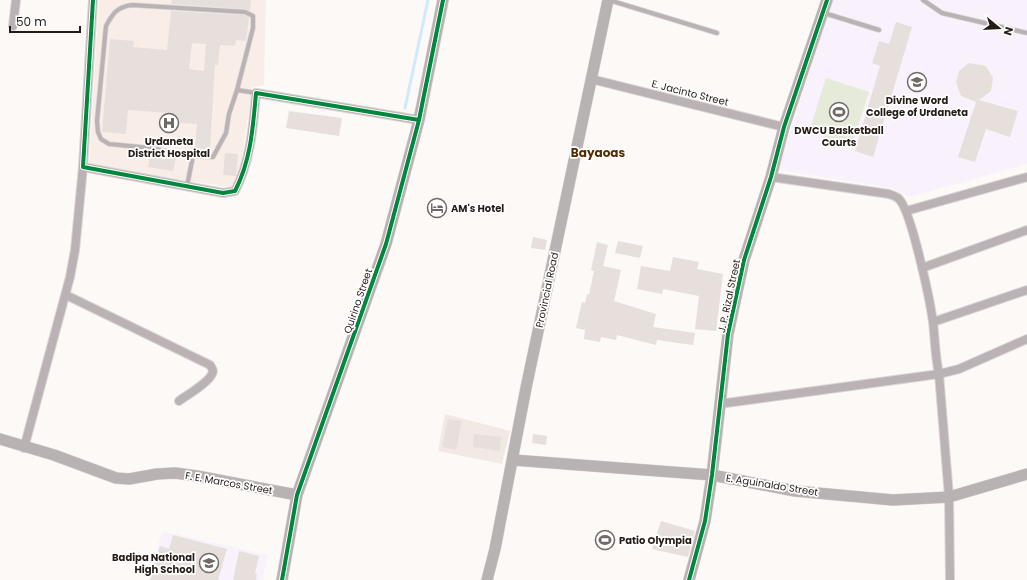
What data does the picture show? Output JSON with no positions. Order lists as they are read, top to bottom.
{
  "streets": {
    "street": [
      "E. Jacinto Street",
      "Provincial Road",
      "J. P. Rizal Street",
      "Quirino Street",
      "F. E. Marcos Street",
      "E. Aguinaldo Street"
    ]
  },
  "crossings": [
    ["E. Jacinto Street", "Provincial Road"],
    ["E. Jacinto Street", "J. P. Rizal Street"],
    ["Provincial Road", "E. Aguinaldo Street"],
    ["J. P. Rizal Street", "E. Aguinaldo Street"],
    ["Quirino Street", "F. E. Marcos Street"]
  ],
  "districts": ["Bayaoas"],
  "places": {
    "school or university": ["Divine Word College of Urdaneta", "Badipa National High School"],
    "sports": ["DWCU Basketball Courts", "Patio Olympia"],
    "hospital": ["Urdaneta District Hospital"],
    "hotel": ["AM's Hotel"]
  },
  "scale_bar": "50 m",
  "north": "right"
}
